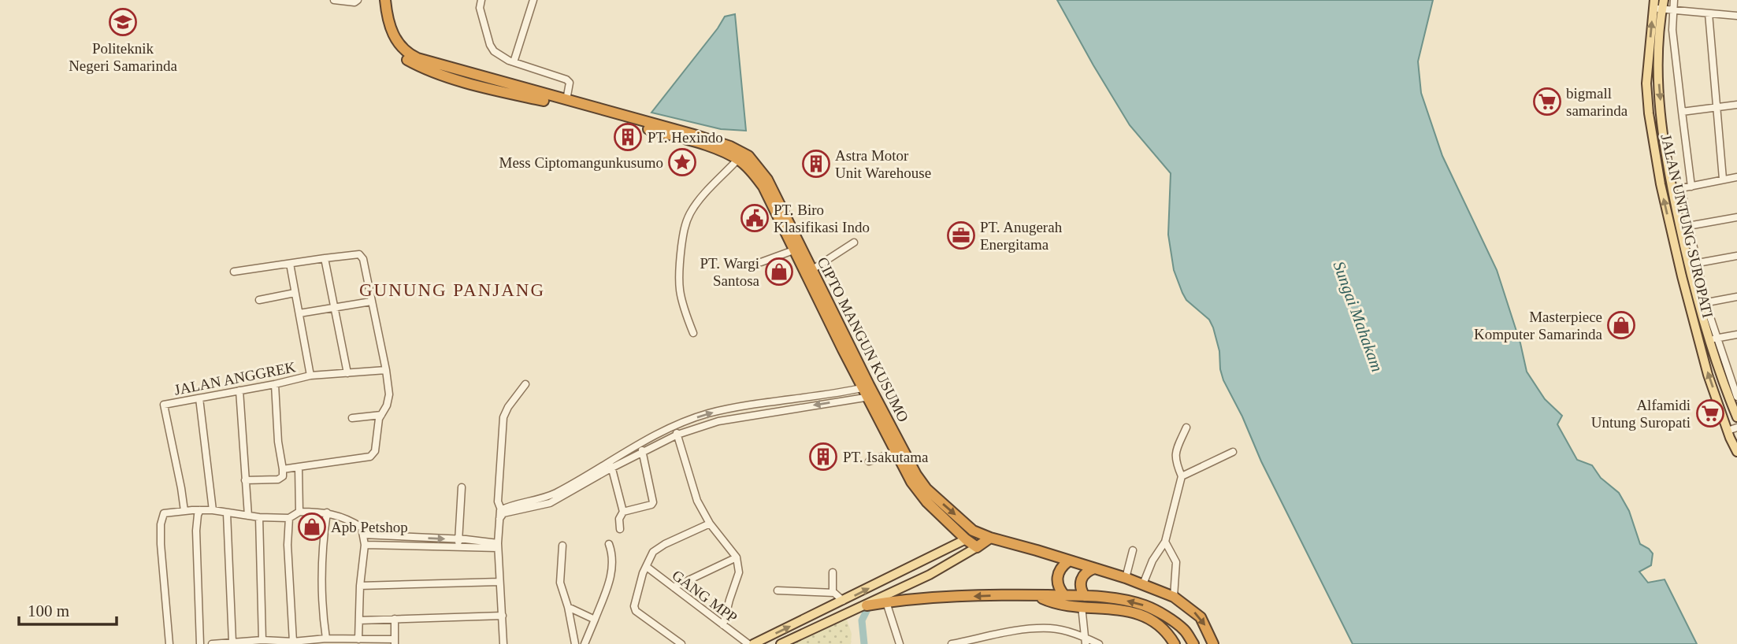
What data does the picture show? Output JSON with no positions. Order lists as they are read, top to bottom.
{
  "streets": {
    "highway": ["CIPTO MANGUN KUSUMO"],
    "main road": ["JALAN UNTUNG SUROPATI"],
    "street": ["JALAN ANGGREK", "GANG MPP"]
  },
  "districts": ["GUNUNG PANJANG"],
  "water": ["Sungai Mahakam"],
  "places": {
    "school or university": ["Politeknik Negeri Samarinda"],
    "supermarket": ["bigmall samarinda", "Alfamidi Untung Suropati"],
    "building": ["PT. Hexindo", "Astra Motor Unit Warehouse", "PT. Isakutama"],
    "place": ["Mess Ciptomangunkusumo"],
    "public building": ["PT. Biro Klasifikasi Indo"],
    "office": ["PT. Anugerah Energitama"],
    "shop": ["PT. Wargi Santosa", "Masterpiece Komputer Samarinda", "Apb Petshop"]
  },
  "scale_bar": "100 m"
}
